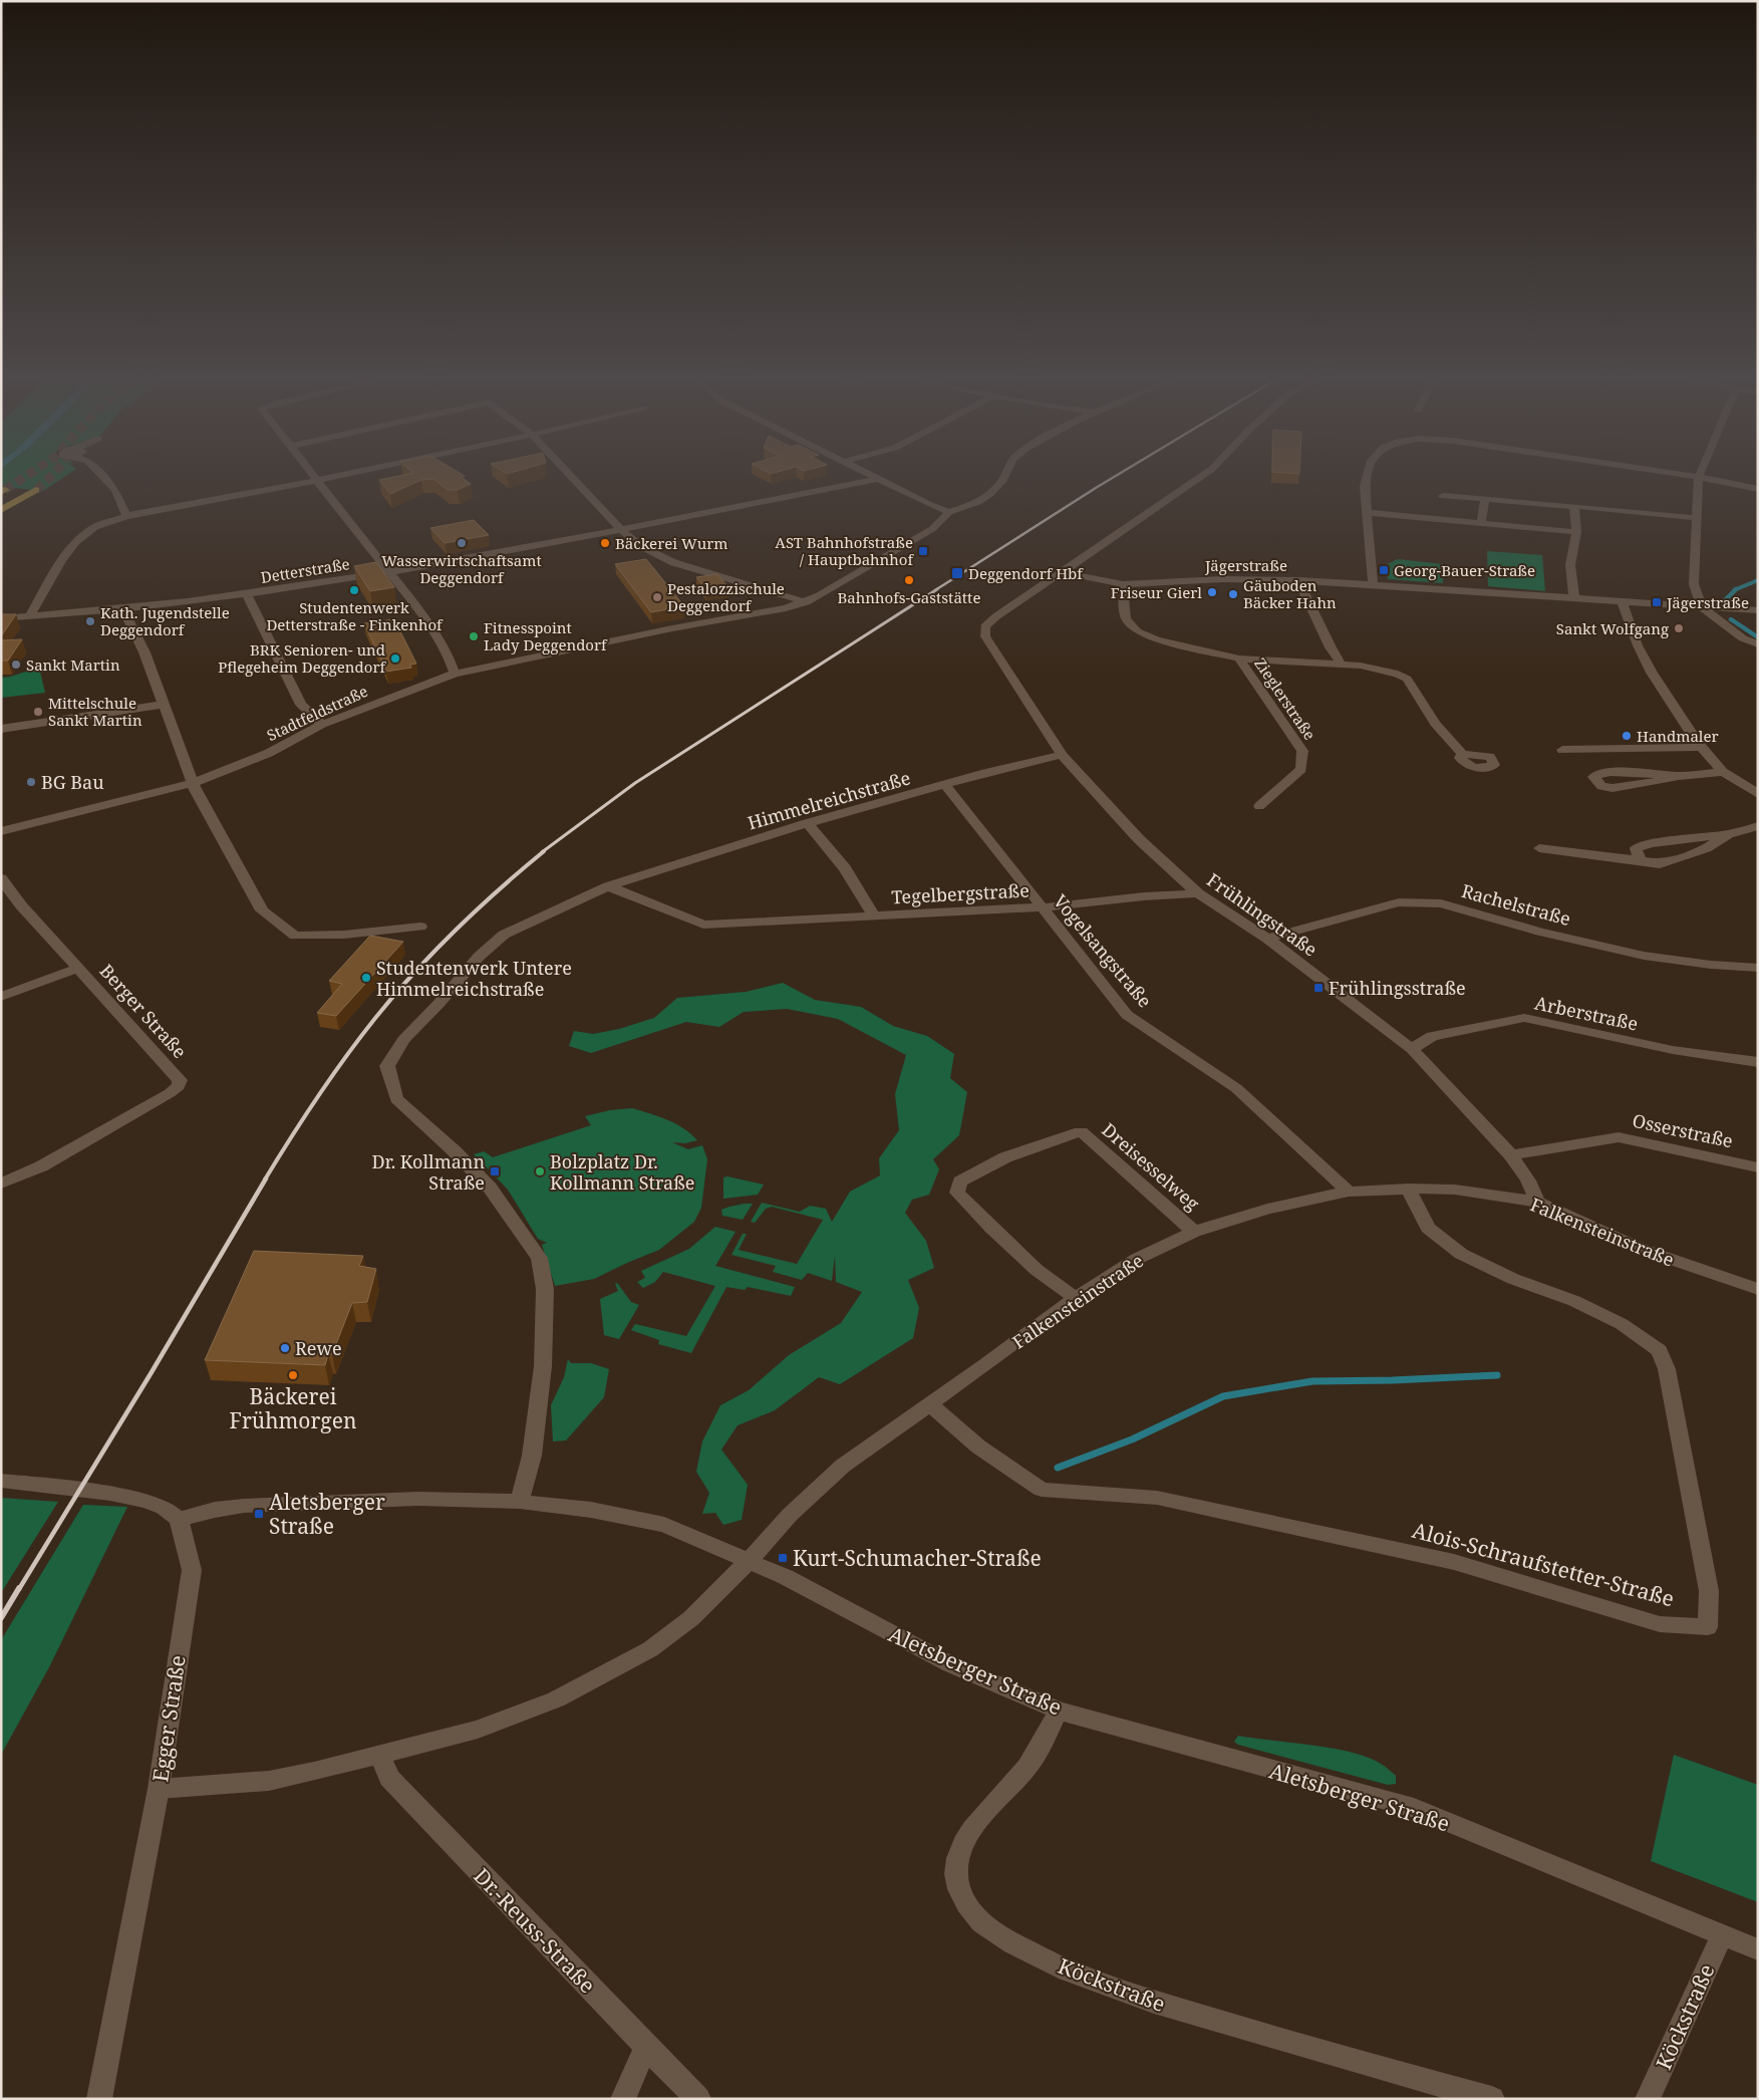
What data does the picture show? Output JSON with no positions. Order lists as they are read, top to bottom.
{
  "streets": {
    "street": [
      "Jägerstraße",
      "Detterstraße",
      "Zieglerstraße",
      "Stadtfeldstraße",
      "Himmelreichstraße",
      "Tegelbergstraße",
      "Rachelstraße",
      "Frühlingstraße",
      "Vogelsangstraße",
      "Berger Straße",
      "Arberstraße",
      "Osserstraße",
      "Dreisesselweg",
      "Falkensteinstraße",
      "Alois-Schraufstetter-Straße",
      "Aletsberger Straße",
      "Egger Straße",
      "Dr.-Reuss-Straße",
      "Köckstraße"
    ]
  },
  "crossings": [
    ["Jägerstraße", "Zieglerstraße"],
    ["Jägerstraße", "Frühlingstraße"],
    ["Himmelreichstraße", "Tegelbergstraße"],
    ["Himmelreichstraße", "Frühlingstraße"],
    ["Himmelreichstraße", "Vogelsangstraße"],
    ["Himmelreichstraße", "Aletsberger Straße"],
    ["Tegelbergstraße", "Frühlingstraße"],
    ["Tegelbergstraße", "Vogelsangstraße"],
    ["Rachelstraße", "Frühlingstraße"],
    ["Frühlingstraße", "Arberstraße"],
    ["Frühlingstraße", "Osserstraße"],
    ["Frühlingstraße", "Falkensteinstraße"],
    ["Vogelsangstraße", "Falkensteinstraße"],
    ["Dreisesselweg", "Falkensteinstraße"],
    ["Falkensteinstraße", "Alois-Schraufstetter-Straße"],
    ["Falkensteinstraße", "Aletsberger Straße"],
    ["Aletsberger Straße", "Egger Straße"],
    ["Aletsberger Straße", "Köckstraße"]
  ],
  "places": {
    "other": [
      "Wasserwirtschaftsamt Deggendorf",
      "Bäckerei Wurm",
      "Bahnhofs-Gaststätte",
      "Studentenwerk Detterstraße - Finkenhof",
      "Friseur Gierl",
      "Gäuboden Bäcker Hahn",
      "Pestalozzischule Deggendorf",
      "Kath. Jugendstelle Deggendorf",
      "Sankt Wolfgang",
      "Fitnesspoint Lady Deggendorf",
      "BRK Senioren- und Pflegeheim Deggendorf",
      "Sankt Martin",
      "Mittelschule Sankt Martin",
      "Handmaler",
      "BG Bau",
      "Studentenwerk Untere Himmelreichstraße",
      "Bolzplatz Dr. Kollmann Straße",
      "Rewe",
      "Bäckerei Frühmorgen"
    ],
    "transit": [
      "AST Bahnhofstraße / Hauptbahnhof",
      "Georg-Bauer-Straße",
      "Deggendorf Hbf",
      "Jägerstraße",
      "Frühlingsstraße",
      "Dr. Kollmann Straße",
      "Aletsberger Straße",
      "Kurt-Schumacher-Straße"
    ]
  }
}
